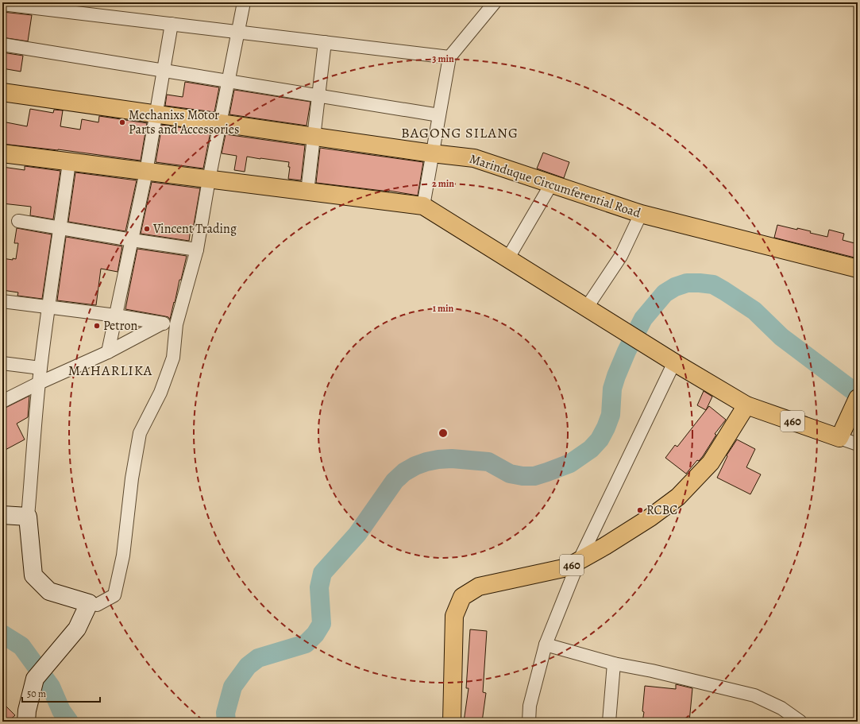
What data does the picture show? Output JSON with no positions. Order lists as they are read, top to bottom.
{
  "streets": {
    "main road": ["Marinduque Circumferential Road", "460"]
  },
  "districts": ["BAGONG SILANG", "MAHARLIKA"],
  "places": [
    "Mechanixs Motor Parts and Accessories",
    "Vincent Trading",
    "Petron",
    "RCBC"
  ],
  "scale_bar": "50 m",
  "rings": ["3 min", "2 min", "1 min"]
}
